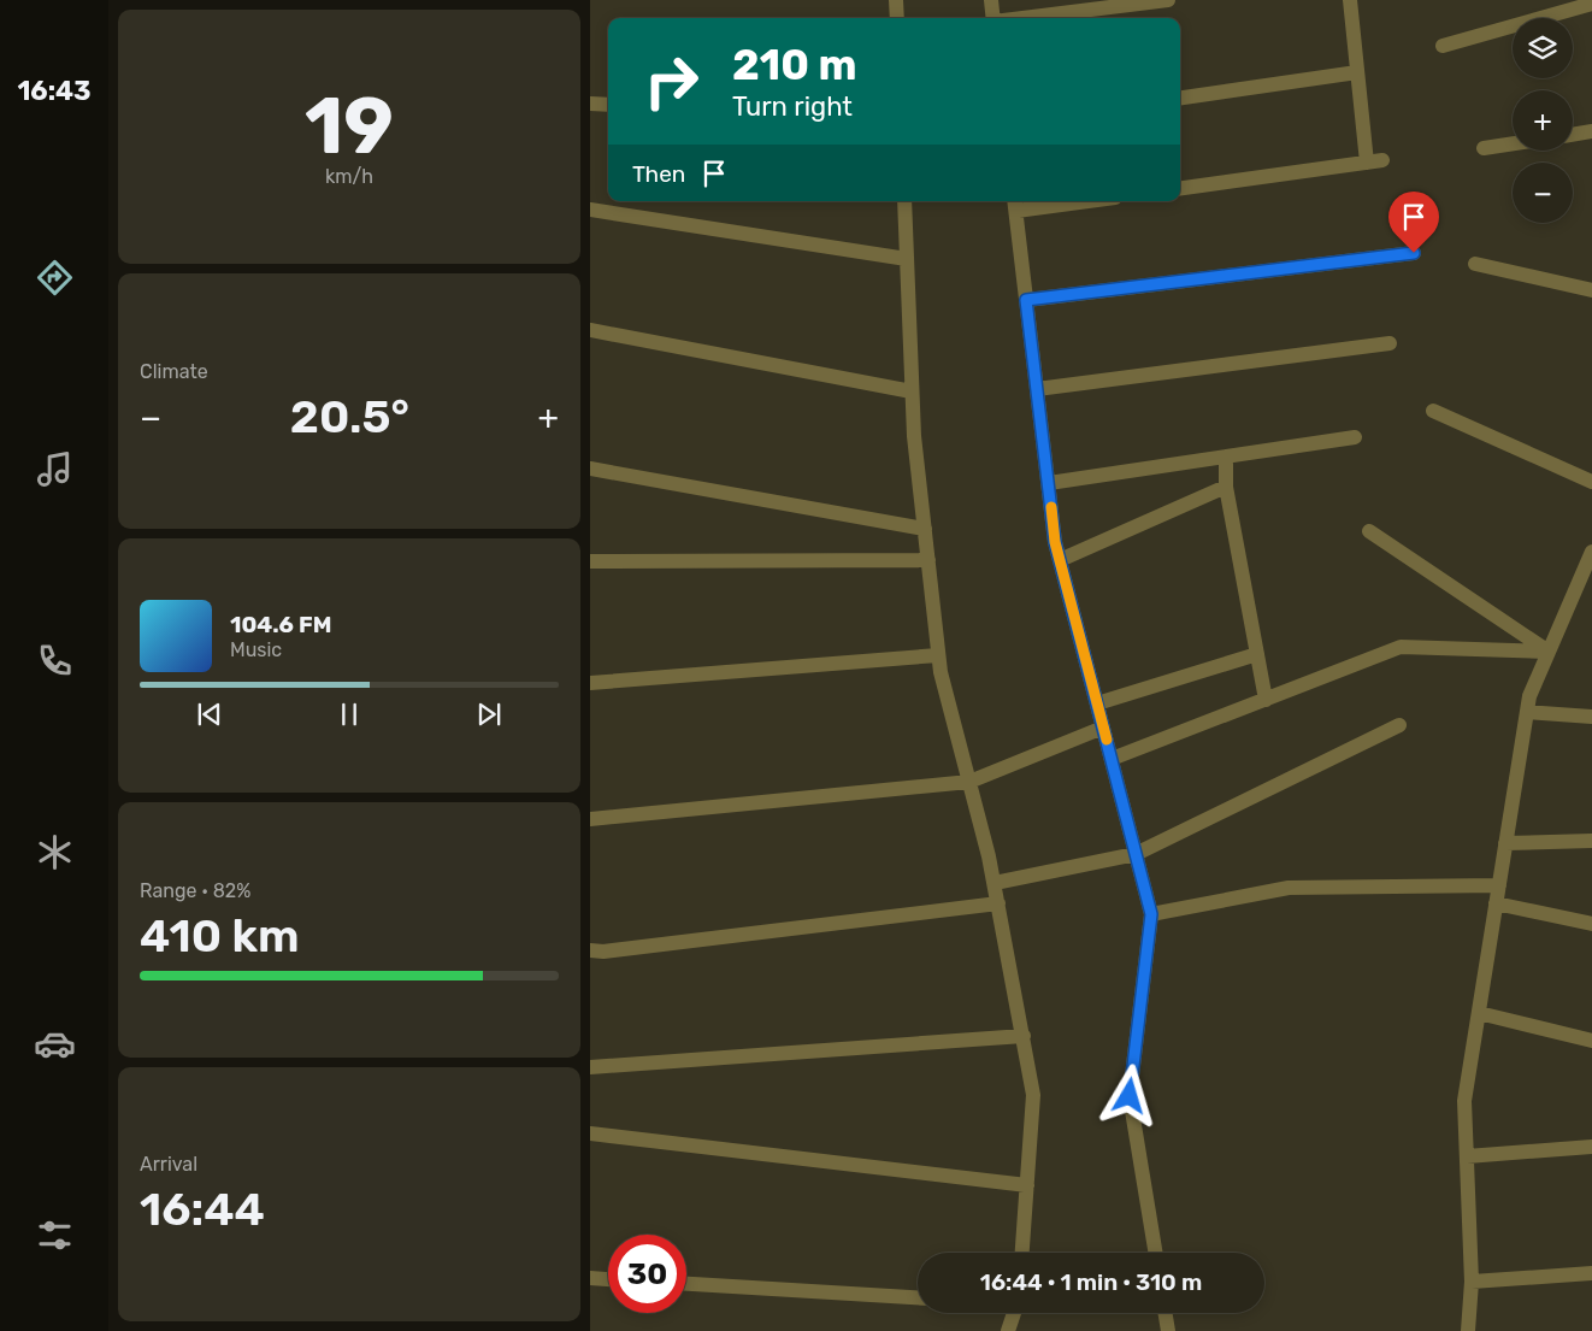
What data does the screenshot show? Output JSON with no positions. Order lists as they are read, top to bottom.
{
  "page": {
    "tabs": "16:43",
    "tile": [
      ["19", "km/h"],
      "Climate",
      ["Range · 82%", "410 km"],
      ["Arrival", "16:44"]
    ],
    "map_buttons": ["+", "−"],
    "turn": ["210 m", "Turn right"],
    "then": "Then",
    "heat": ["−", "20.5°", "+"],
    "song": ["104.6 FM", "Music"],
    "limit": "30",
    "trip": "16:44 · 1 min · 310 m"
  }
}
